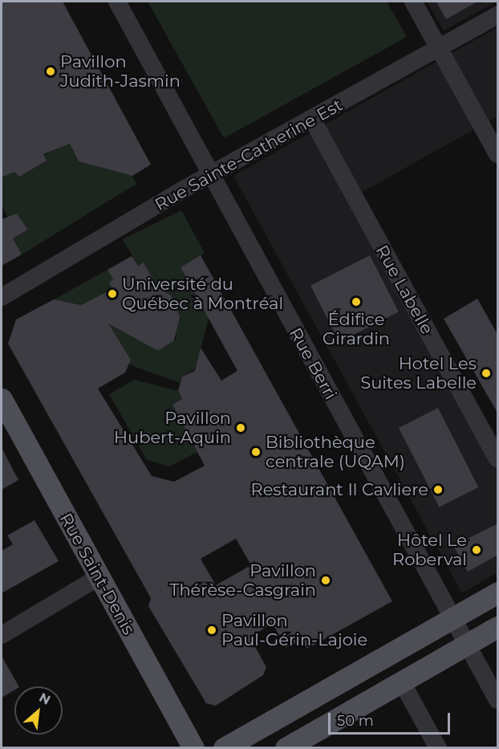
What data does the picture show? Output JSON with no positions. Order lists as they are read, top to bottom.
{
  "streets": {
    "main road": ["Rue Saint-Denis"],
    "street": ["Rue Sainte-Catherine Est", "Rue Labelle", "Rue Berri"]
  },
  "crossings": [
    ["Rue Sainte-Catherine Est", "Rue Labelle"],
    ["Rue Sainte-Catherine Est", "Rue Berri"]
  ],
  "places": [
    "Pavillon Judith-Jasmin",
    "Université du Québec à Montréal",
    "Édifice Girardin",
    "Hotel Les Suites Labelle",
    "Pavillon Hubert-Aquin",
    "Bibliothèque centrale (UQAM)",
    "Restaurant Il Cavliere",
    "Hôtel Le Roberval",
    "Pavillon Thérèse-Casgrain",
    "Pavillon Paul-Gérin-Lajoie"
  ],
  "scale_bar": "50 m",
  "north": "top right"
}
